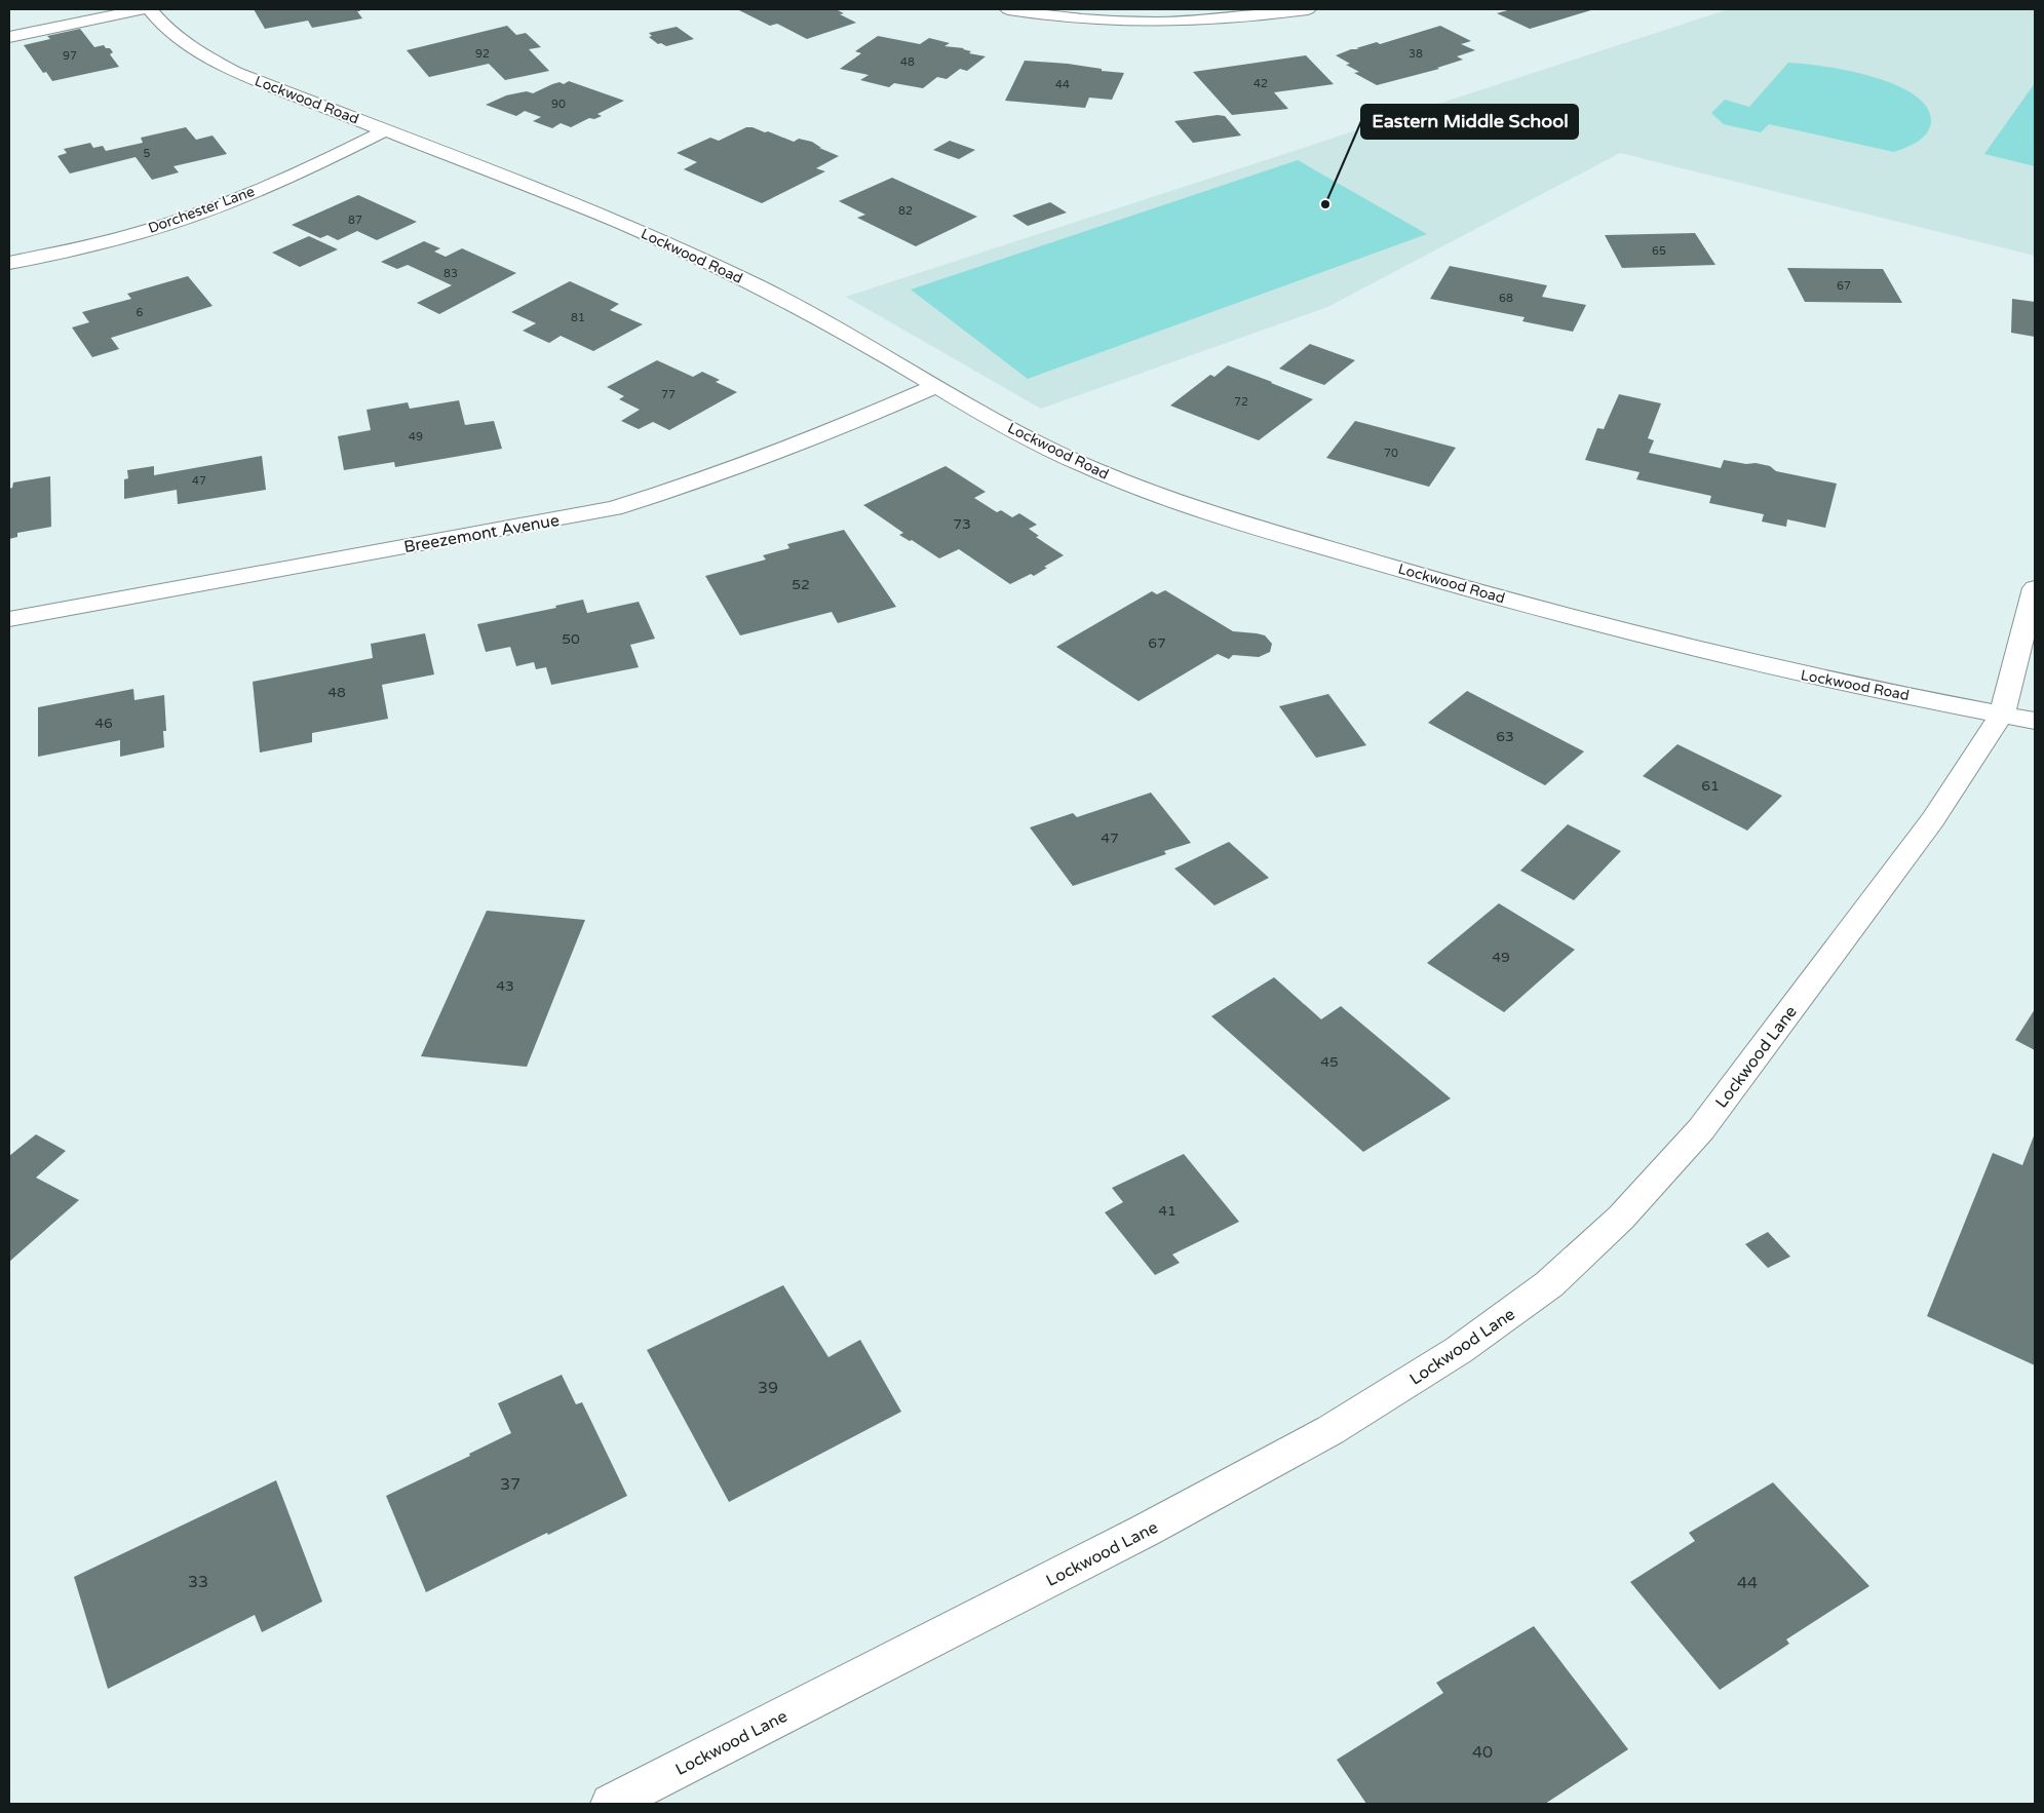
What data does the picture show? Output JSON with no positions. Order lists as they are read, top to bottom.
{
  "streets": {
    "street": [
      "Lockwood Road",
      "Dorchester Lane",
      "Breezemont Avenue",
      "Lockwood Lane"
    ]
  },
  "crossings": [
    ["Lockwood Road", "Dorchester Lane"],
    ["Lockwood Road", "Breezemont Avenue"],
    ["Lockwood Road", "Lockwood Lane"]
  ],
  "places": ["Eastern Middle School"],
  "house_numbers": [
    "92",
    "38",
    "97",
    "48",
    "42",
    "44",
    "90",
    "5",
    "82",
    "87",
    "65",
    "83",
    "67",
    "68",
    "6",
    "81",
    "77",
    "72",
    "49",
    "70",
    "47",
    "73",
    "52",
    "50",
    "67",
    "48",
    "46",
    "63",
    "61",
    "47",
    "49",
    "43",
    "45",
    "41",
    "39",
    "37",
    "33",
    "44",
    "40"
  ]
}
